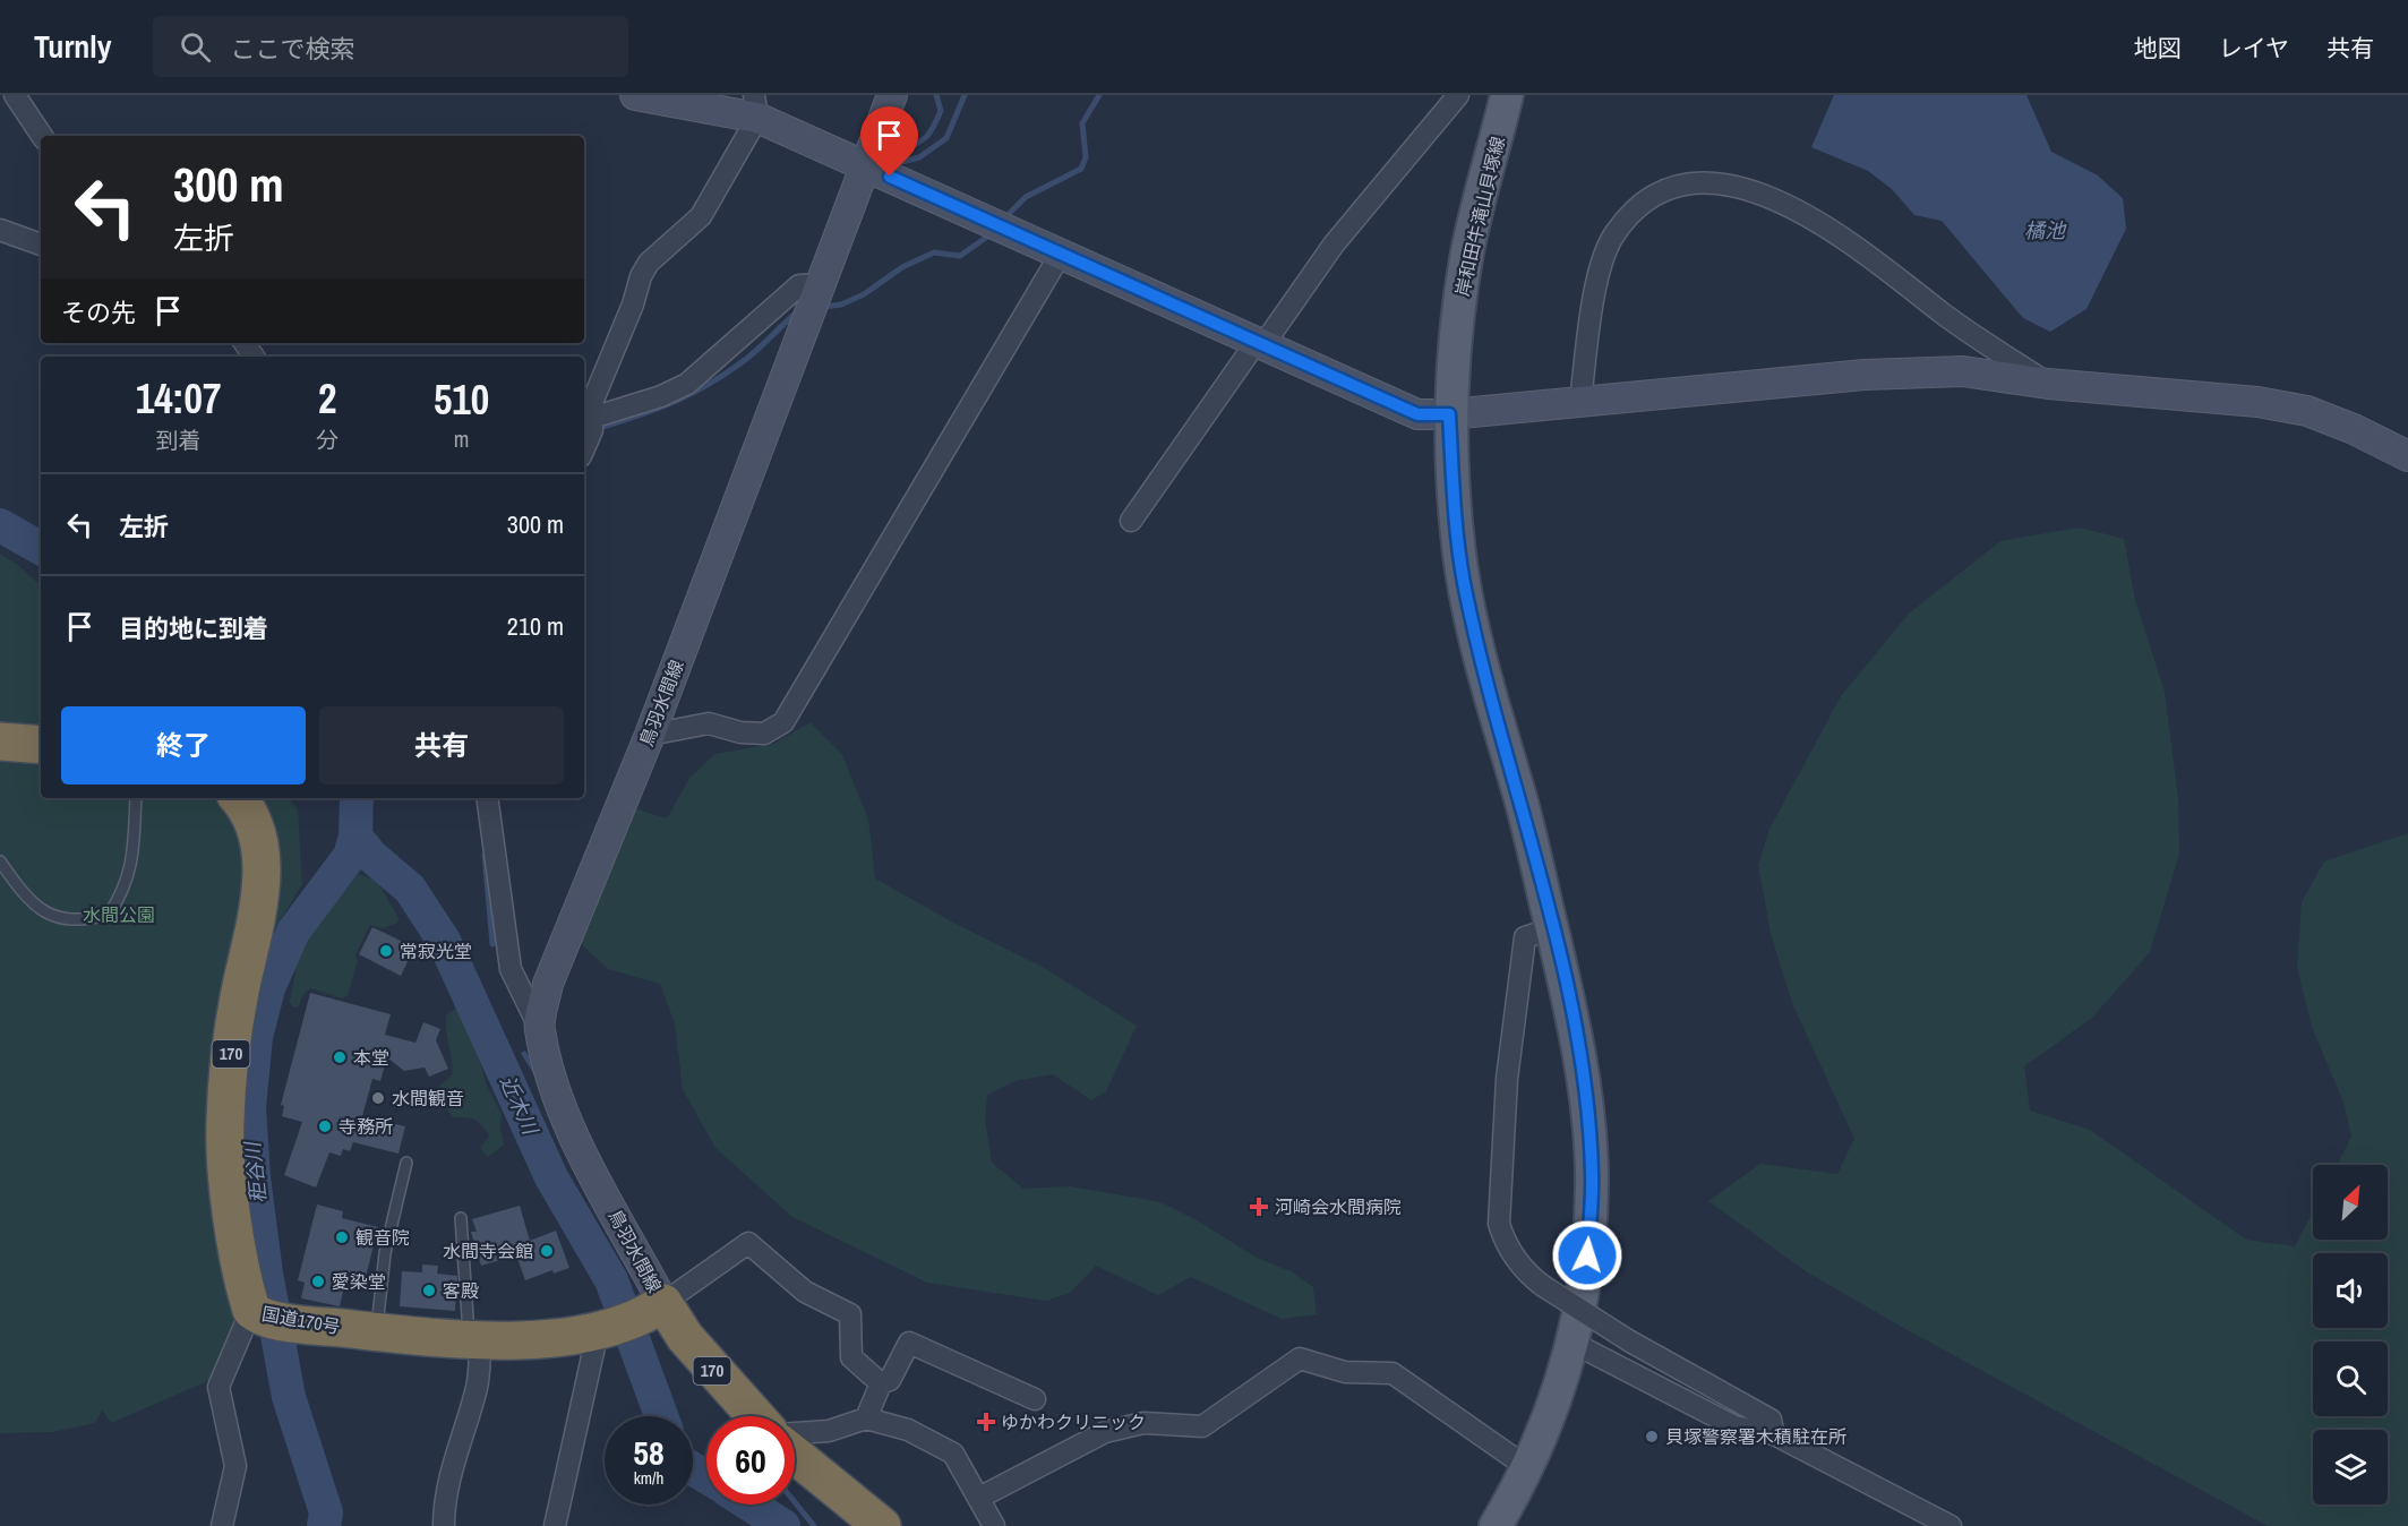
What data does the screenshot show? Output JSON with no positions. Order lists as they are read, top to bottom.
{
  "streets": {
    "highway": ["170", "国道170号"],
    "main road": ["岸和田牛滝山貝塚線"],
    "street": ["鳥羽水間線"]
  },
  "crossings": [
    ["鳥羽水間線", "170"],
    ["鳥羽水間線", "国道170号"],
    ["170", "国道170号"]
  ],
  "water": ["橘池", "近木川", "秬谷川"],
  "parks": ["水間公園"],
  "places": {
    "other": [
      "常寂光堂",
      "本堂",
      "水間観音",
      "寺務所",
      "観音院",
      "水間寺会館",
      "愛染堂",
      "客殿",
      "貝塚警察署木積駐在所"
    ],
    "health": ["河崎会水間病院", "ゆかわクリニック"]
  },
  "north": "top right",
  "page": {
    "header": "Turnly",
    "search": "ここで検索",
    "nav": ["地図", "レイヤ", "共有"],
    "turn": ["300 m", "左折"],
    "then": "その先",
    "eta": [
      "14:07",
      "到着",
      "2",
      "分",
      "510",
      "m"
    ],
    "list": [
      {
        "name": "左折",
        "value": "300 m"
      },
      {
        "name": "目的地に到着",
        "value": "210 m"
      }
    ],
    "buttons": ["終了", "共有"],
    "speed": "58 km/h",
    "limit": "60"
  }
}
